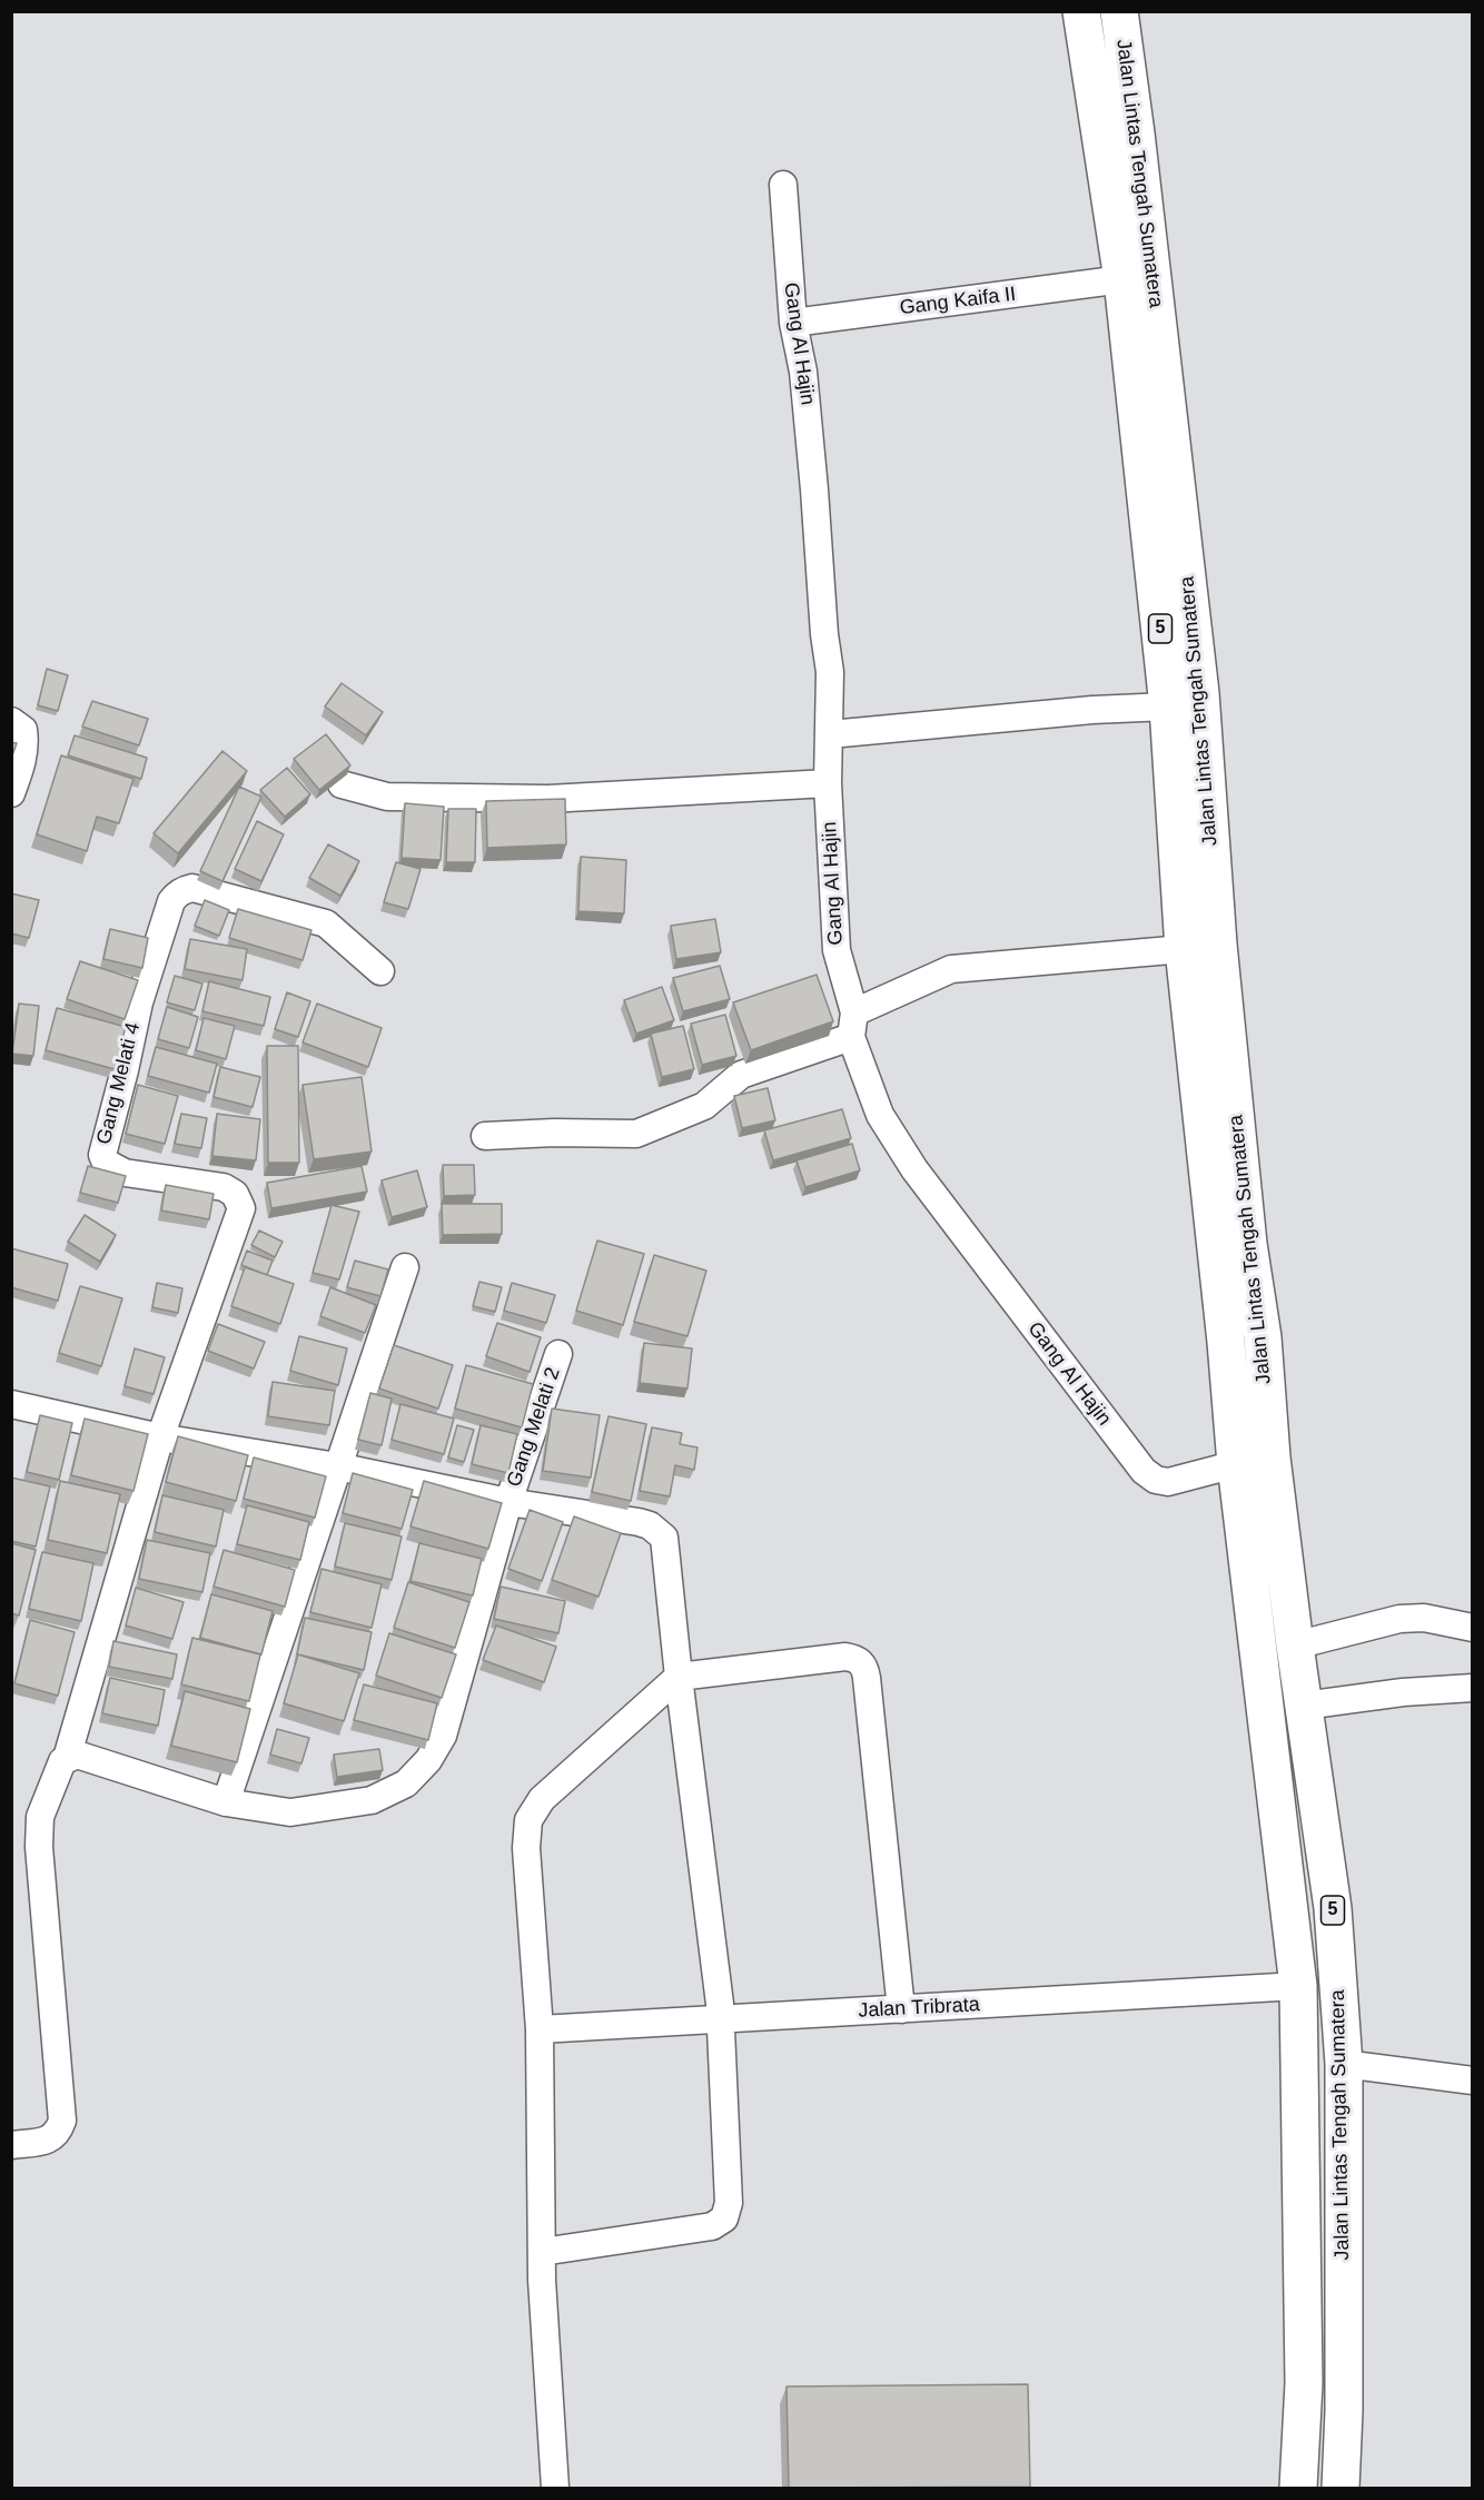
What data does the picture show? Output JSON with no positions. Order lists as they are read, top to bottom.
{
  "streets": {
    "highway": ["Jalan Lintas Tengah Sumatera", "5"],
    "street": [
      "Gang Kaifa II",
      "Gang Al Hajin",
      "Gang Melati 4",
      "Gang Melati 2",
      "Jalan Tribrata"
    ]
  },
  "crossings": [
    ["Jalan Lintas Tengah Sumatera", "Gang Kaifa II"],
    ["Jalan Lintas Tengah Sumatera", "Gang Al Hajin"],
    ["Jalan Lintas Tengah Sumatera", "Jalan Tribrata"],
    ["Gang Kaifa II", "Gang Al Hajin"]
  ]
}
